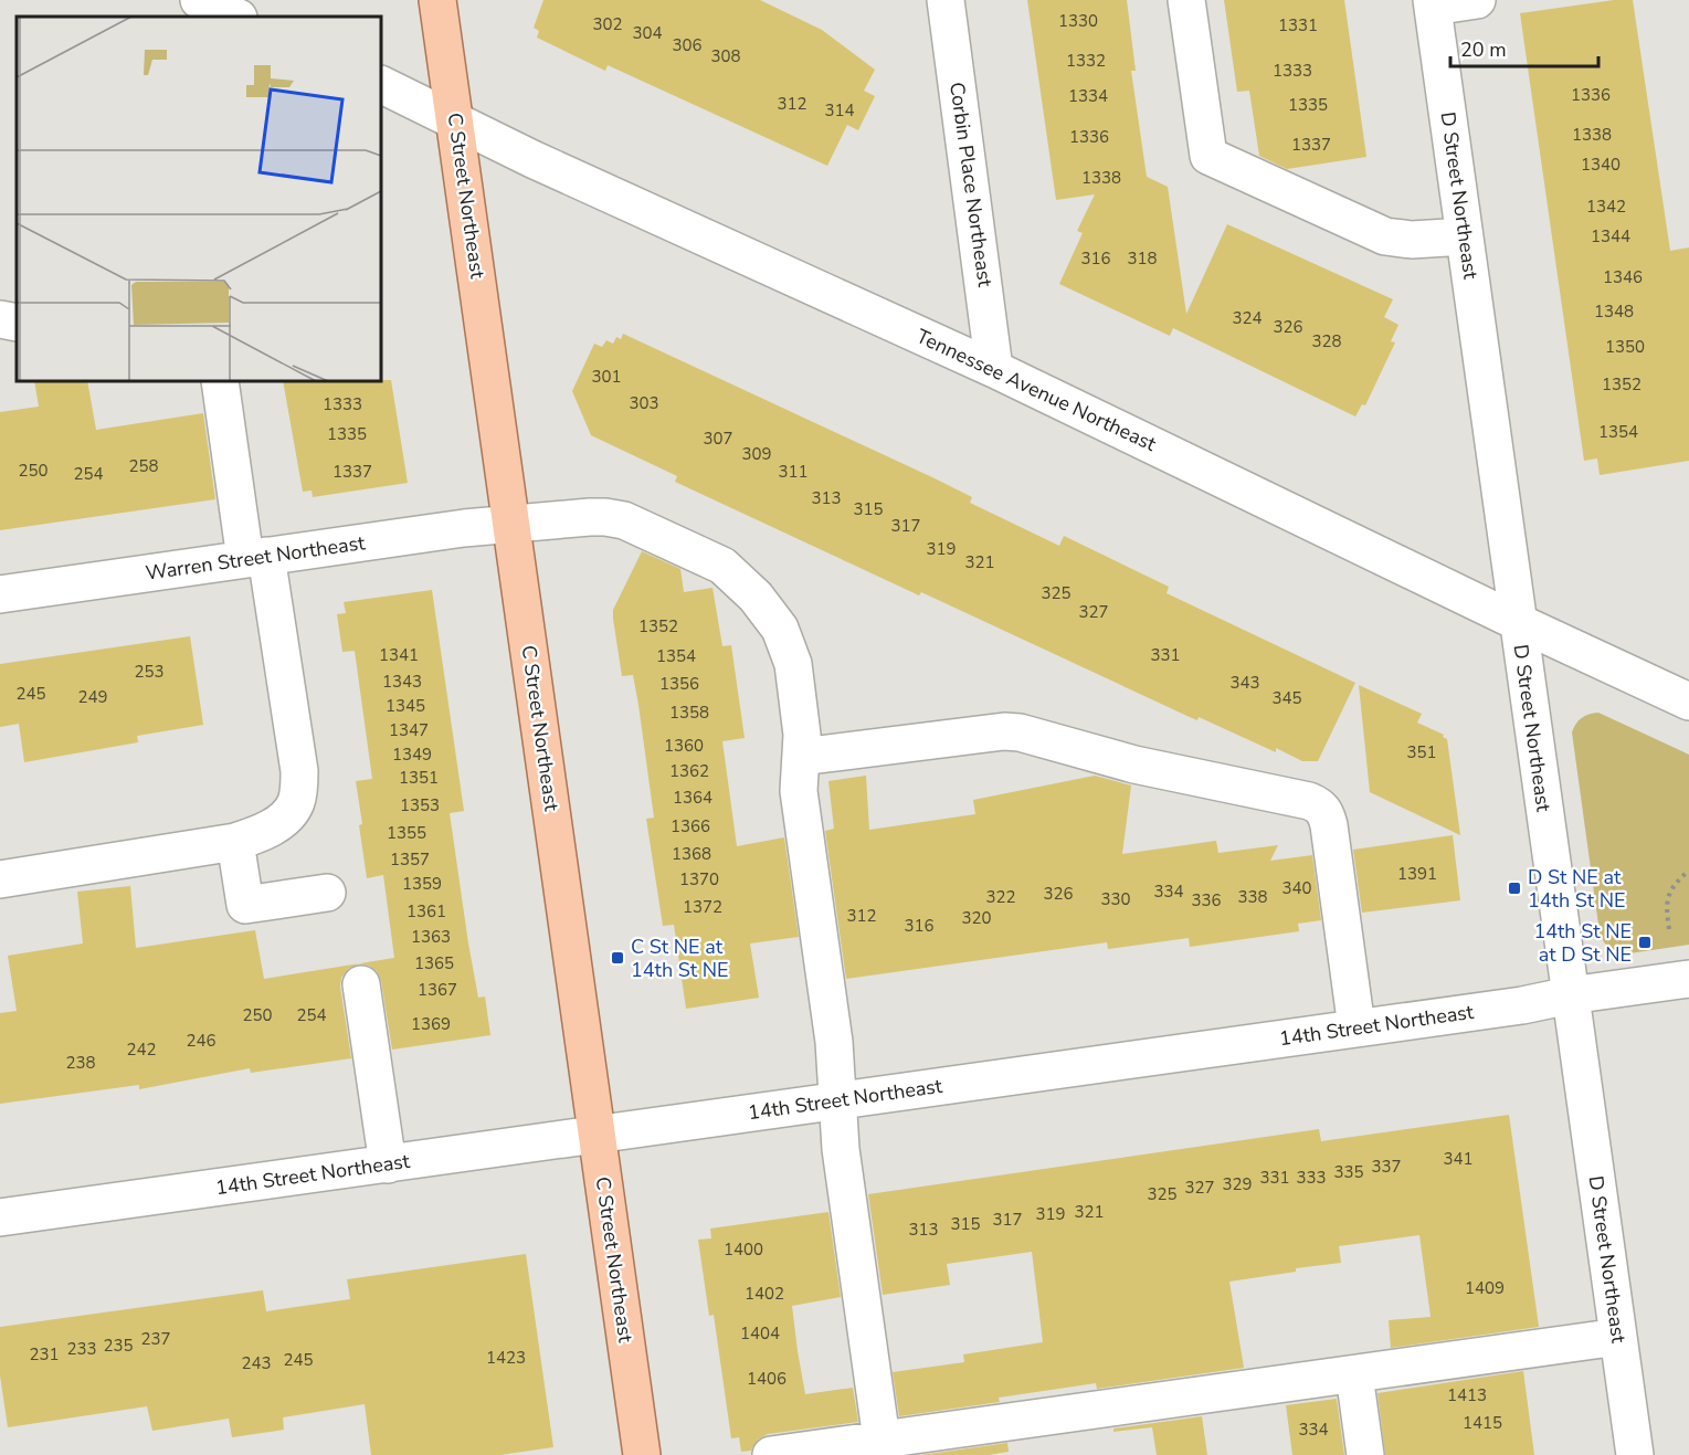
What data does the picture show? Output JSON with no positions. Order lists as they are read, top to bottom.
{
  "streets": {
    "main road": ["C Street Northeast"],
    "street": [
      "Corbin Place Northeast",
      "D Street Northeast",
      "Tennessee Avenue Northeast",
      "Warren Street Northeast",
      "14th Street Northeast"
    ]
  },
  "crossings": [
    ["Corbin Place Northeast", "Tennessee Avenue Northeast"],
    ["C Street Northeast", "Tennessee Avenue Northeast"],
    ["C Street Northeast", "Warren Street Northeast"],
    ["C Street Northeast", "14th Street Northeast"],
    ["D Street Northeast", "Tennessee Avenue Northeast"],
    ["D Street Northeast", "14th Street Northeast"],
    ["Warren Street Northeast", "14th Street Northeast"]
  ],
  "places": {
    "transit": ["D St NE at 14th St NE", "14th St NE at D St NE", "C St NE at 14th St NE"]
  },
  "house_numbers": [
    "1330",
    "302",
    "1331",
    "304",
    "306",
    "308",
    "1332",
    "1333",
    "1336",
    "1334",
    "312",
    "1335",
    "314",
    "1338",
    "1336",
    "1337",
    "1340",
    "1338",
    "1342",
    "1344",
    "316",
    "318",
    "1346",
    "1348",
    "324",
    "326",
    "328",
    "1350",
    "301",
    "1352",
    "303",
    "1333",
    "1354",
    "1335",
    "307",
    "309",
    "258",
    "250",
    "1337",
    "311",
    "254",
    "313",
    "315",
    "317",
    "319",
    "321",
    "325",
    "327",
    "1352",
    "1341",
    "331",
    "1354",
    "253",
    "1343",
    "343",
    "1356",
    "245",
    "249",
    "345",
    "1345",
    "1358",
    "1347",
    "1360",
    "351",
    "1349",
    "1362",
    "1351",
    "1364",
    "1353",
    "1366",
    "1355",
    "1368",
    "1357",
    "1391",
    "1370",
    "1359",
    "340",
    "334",
    "326",
    "322",
    "338",
    "330",
    "336",
    "1372",
    "1361",
    "312",
    "320",
    "316",
    "1363",
    "1365",
    "1367",
    "250",
    "254",
    "1369",
    "246",
    "242",
    "238",
    "341",
    "337",
    "335",
    "331",
    "333",
    "329",
    "327",
    "325",
    "321",
    "319",
    "317",
    "315",
    "313",
    "1400",
    "1409",
    "1402",
    "1404",
    "237",
    "235",
    "233",
    "231",
    "1423",
    "245",
    "243",
    "1406",
    "1413",
    "1415",
    "334"
  ],
  "scale_bar": "20 m"
}
